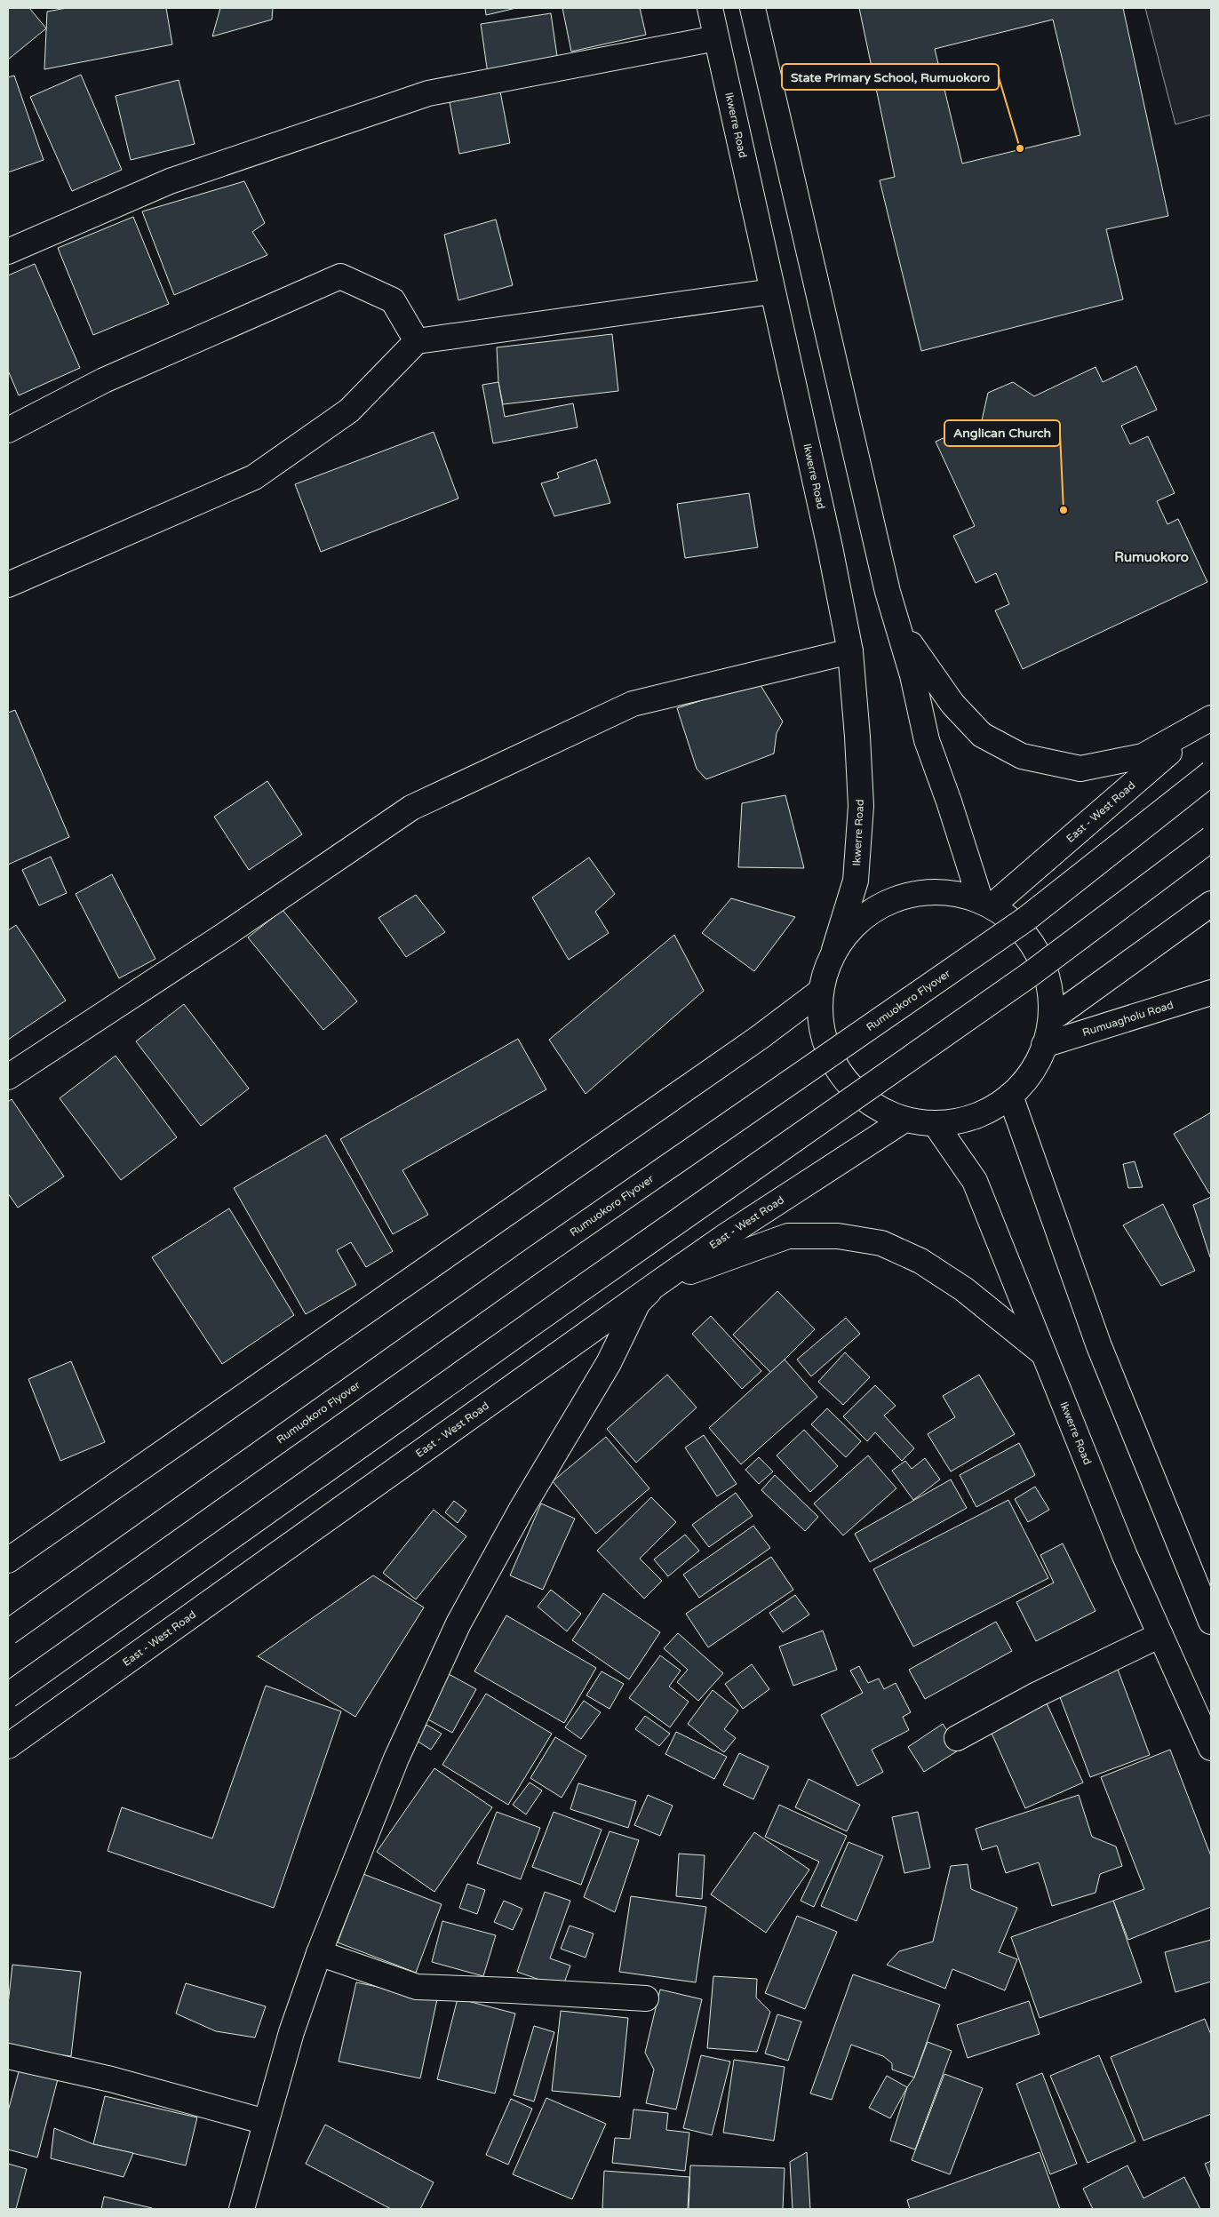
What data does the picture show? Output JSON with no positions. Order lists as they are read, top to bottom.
{
  "streets": {
    "main road": [
      "Ikwerre Road",
      "East - West Road",
      "Rumuokoro Flyover",
      "Rumuagholu Road"
    ]
  },
  "districts": ["Rumuokoro"],
  "places": ["State Primary School, Rumuokoro", "Anglican Church"]
}
